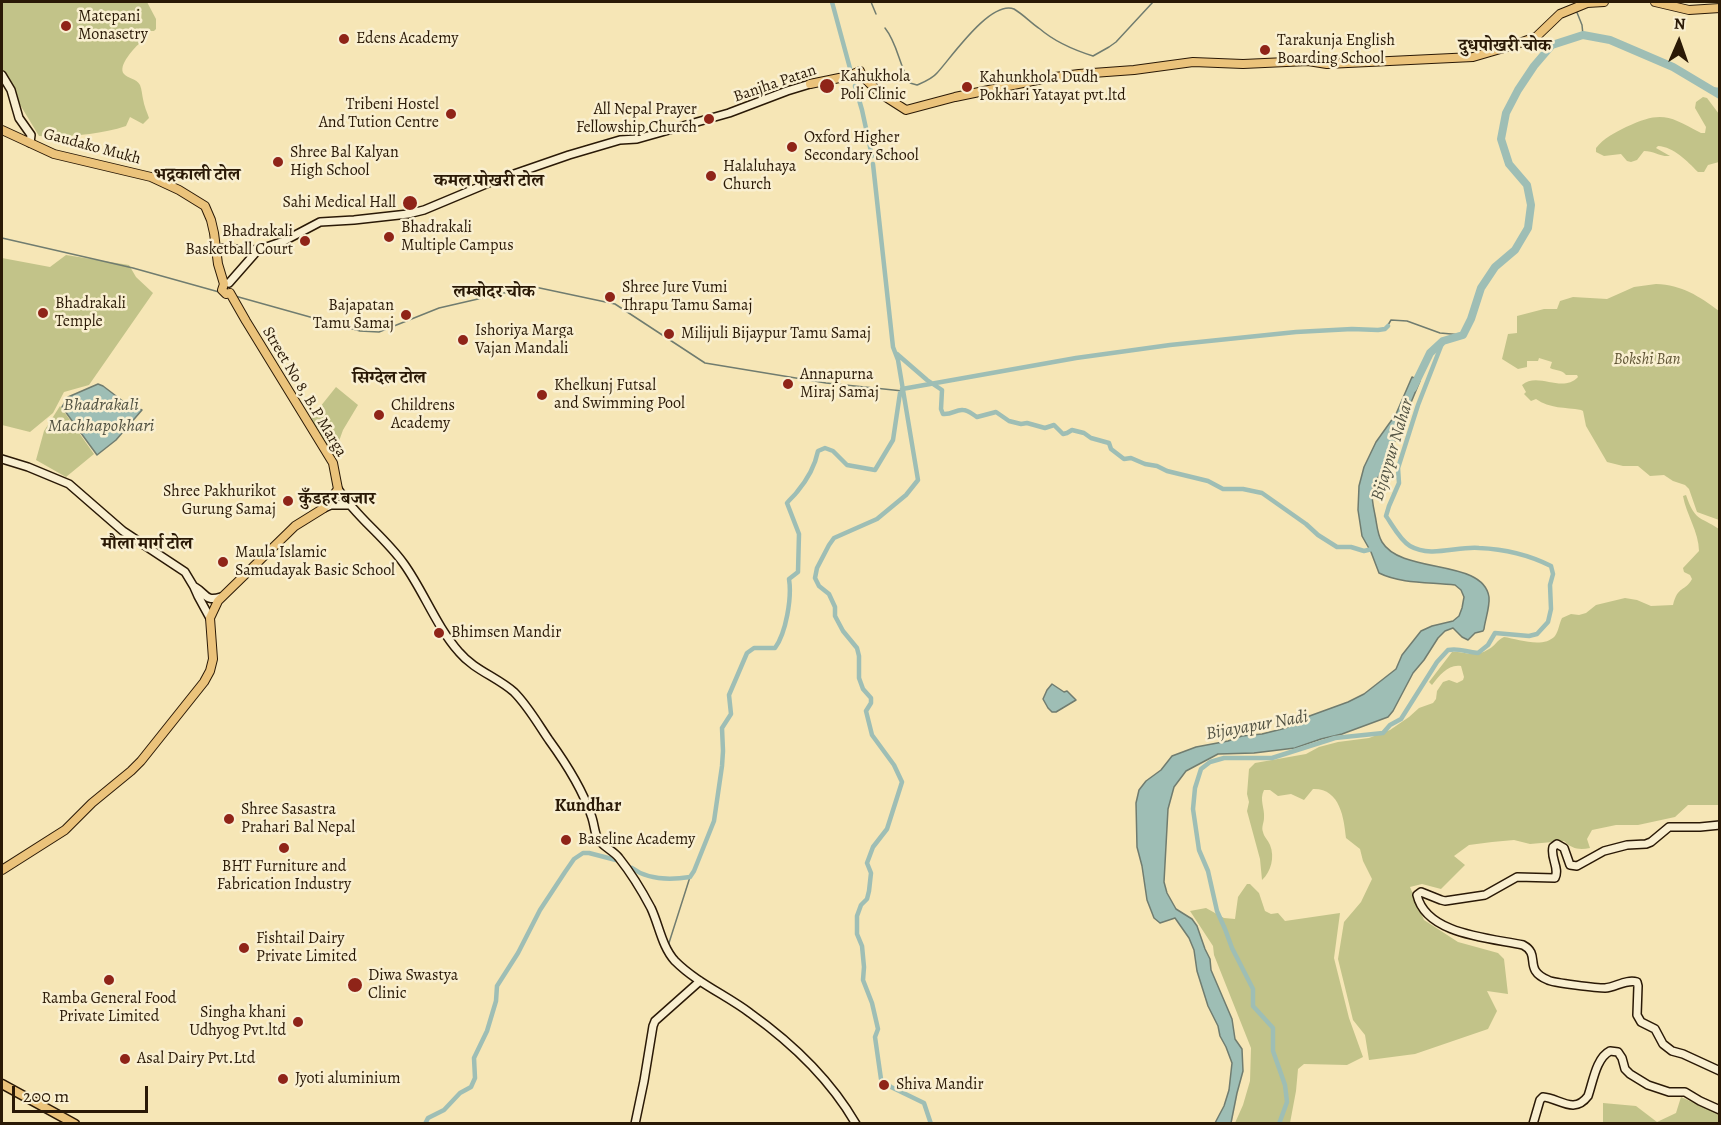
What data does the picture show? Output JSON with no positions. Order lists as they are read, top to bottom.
{
  "streets": {
    "main road": ["Banjha Patan", "Gaudako Mukh", "Street No 8, B.P Marga"]
  },
  "crossings": [
    ["Banjha Patan", "Gaudako Mukh"]
  ],
  "districts": [
    "दुधपोखरी चोक",
    "भद्रकाली टोल",
    "कमल पोखरी टोल",
    "लम्बोदर चोक",
    "सिग्देल टोल",
    "कुँडहर बजार",
    "मौला मार्ग टोल",
    "Kundhar"
  ],
  "water": ["Bhadrakali Machhapokhari", "Bijaypur Nahar", "Bijayapur Nadi"],
  "parks": ["Bokshi Ban"],
  "places": [
    "Matepani Monasetry",
    "Edens Academy",
    "Tarakunja English Boarding School",
    "Kahukhola Poli Clinic",
    "Kahunkhola Dudh Pokhari Yatayat pvt.ltd",
    "Tribeni Hostel And Tution Centre",
    "All Nepal Prayer Fellowship Church",
    "Oxford Higher Secondary School",
    "Shree Bal Kalyan High School",
    "Halaluhaya Church",
    "Sahi Medical Hall",
    "Bhadrakali Multiple Campus",
    "Bhadrakali Basketball Court",
    "Shree Jure Vumi Thrapu Tamu Samaj",
    "Bhadrakali Temple",
    "Bajapatan Tamu Samaj",
    "Milijuli Bijaypur Tamu Samaj",
    "Ishoriya Marga Vajan Mandali",
    "Annapurna Miraj Samaj",
    "Khelkunj Futsal and Swimming Pool",
    "Childrens Academy",
    "Shree Pakhurikot Gurung Samaj",
    "Maula Islamic Samudayak Basic School",
    "Bhimsen Mandir",
    "Shree Sasastra Prahari Bal Nepal",
    "Baseline Academy",
    "BHT Furniture and Fabrication Industry",
    "Fishtail Dairy Private Limited",
    "Ramba General Food Private Limited",
    "Diwa Swastya Clinic",
    "Singha khani Udhyog Pvt.ltd",
    "Asal Dairy Pvt.Ltd",
    "Jyoti aluminium",
    "Shiva Mandir"
  ],
  "scale_bar": "200 m",
  "north": "top"
}
